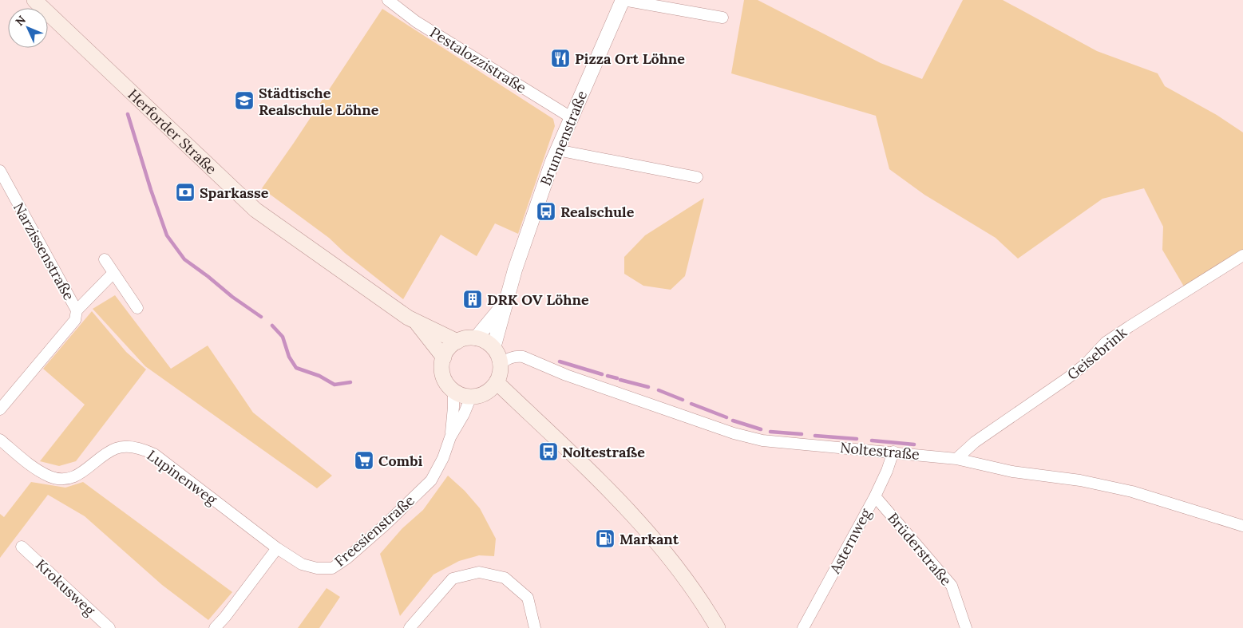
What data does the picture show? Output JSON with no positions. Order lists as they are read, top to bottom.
{
  "streets": {
    "main road": ["Herforder Straße"],
    "street": [
      "Pestalozzistraße",
      "Brunnenstraße",
      "Narzissenstraße",
      "Geisebrink",
      "Noltestraße",
      "Lupinenweg",
      "Freesienstraße",
      "Asternweg",
      "Brüderstraße",
      "Krokusweg"
    ]
  },
  "crossings": [
    ["Pestalozzistraße", "Brunnenstraße"],
    ["Herforder Straße", "Brunnenstraße"],
    ["Herforder Straße", "Noltestraße"],
    ["Herforder Straße", "Freesienstraße"],
    ["Brunnenstraße", "Noltestraße"],
    ["Brunnenstraße", "Freesienstraße"],
    ["Geisebrink", "Noltestraße"],
    ["Noltestraße", "Freesienstraße"],
    ["Noltestraße", "Asternweg"],
    ["Lupinenweg", "Freesienstraße"],
    ["Asternweg", "Brüderstraße"]
  ],
  "places": {
    "restaurant": ["Pizza Ort Löhne"],
    "school or university": ["Städtische Realschule Löhne"],
    "bank": ["Sparkasse"],
    "bus stop": ["Realschule", "Noltestraße"],
    "building": ["DRK OV Löhne"],
    "supermarket": ["Combi"],
    "fuel station": ["Markant"]
  },
  "north": "top left"
}
